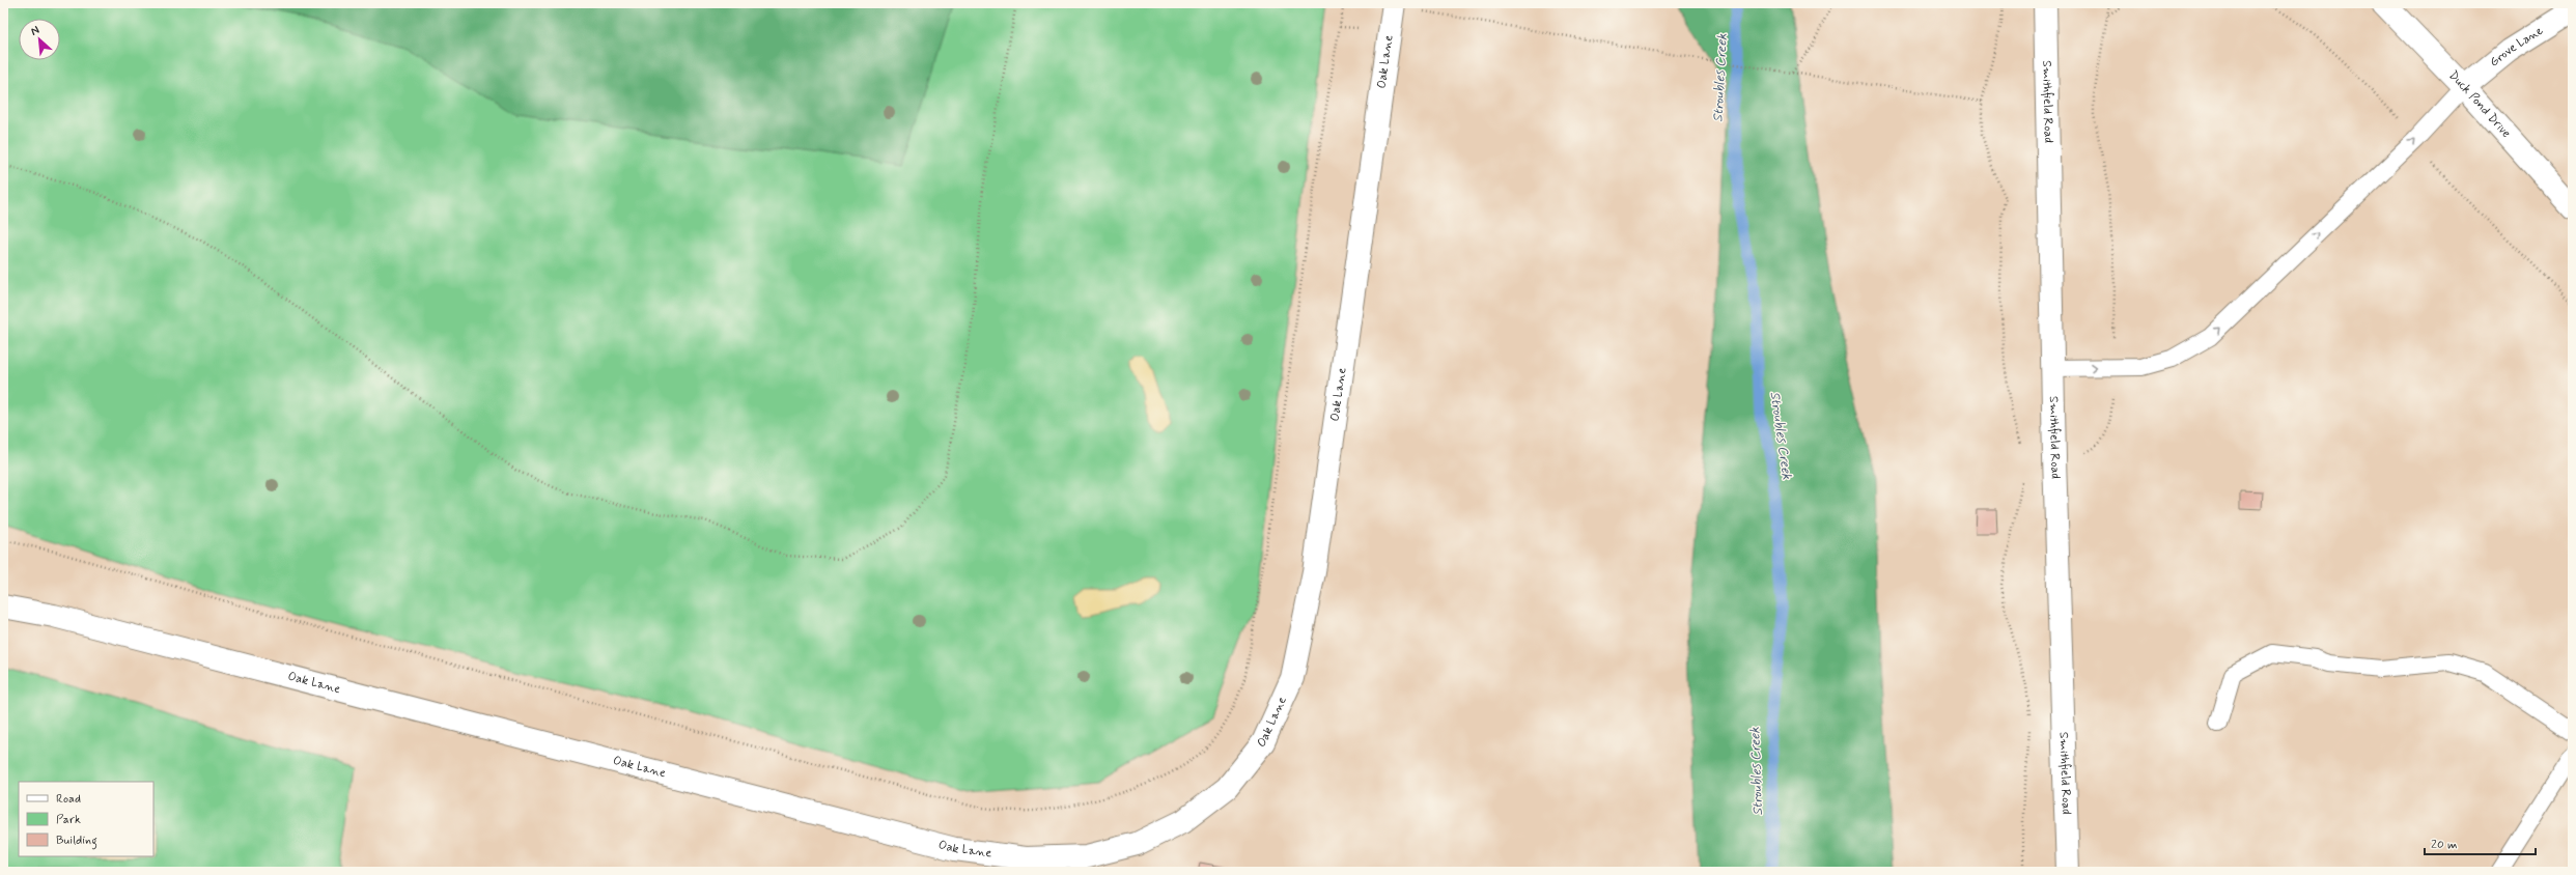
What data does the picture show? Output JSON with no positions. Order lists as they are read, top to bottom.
{
  "streets": {
    "street": [
      "Grove Lane",
      "Oak Lane",
      "Smithfield Road",
      "Duck Pond Drive"
    ]
  },
  "crossings": [
    ["Grove Lane", "Duck Pond Drive"]
  ],
  "water": ["Stroubles Creek"],
  "legend": ["Road", "Park", "Building"],
  "scale_bar": "20 m",
  "north": "top left"
}
